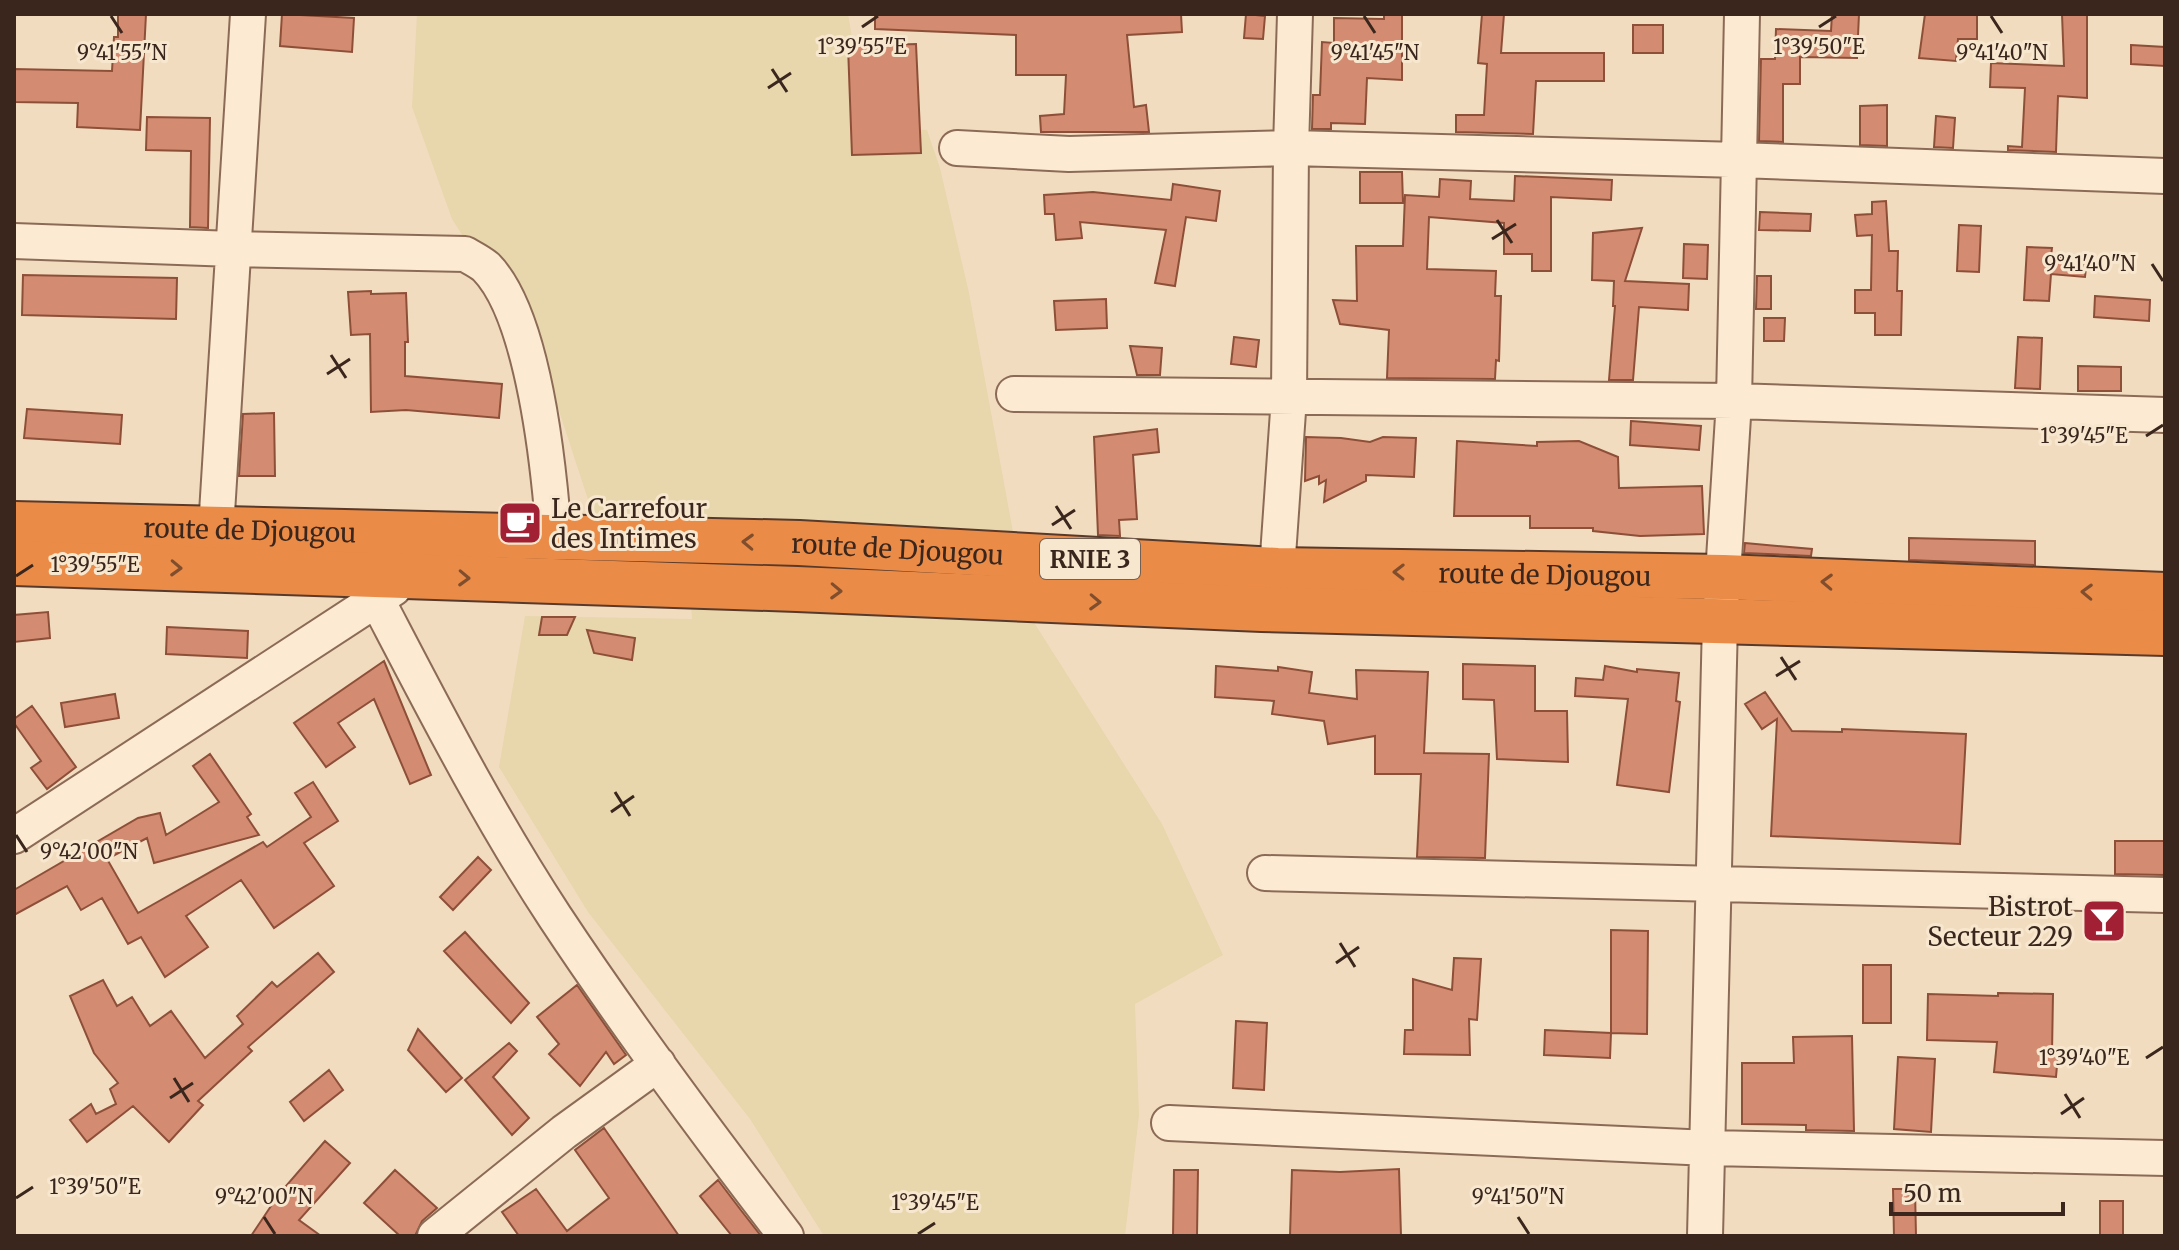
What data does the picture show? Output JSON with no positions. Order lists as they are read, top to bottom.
{
  "streets": {
    "highway": ["route de Djougou", "RNIE 3"]
  },
  "places": {
    "cafe": ["Le Carrefour des Intimes"],
    "bar": ["Bistrot Secteur 229"]
  },
  "scale_bar": "50 m",
  "coordinates": [
    "1°39'55\"E",
    "1°39'50\"E",
    "9°41'40\"N",
    "9°41'55\"N",
    "9°41'45\"N",
    "1°39'45\"E",
    "9°42'00\"N",
    "1°39'40\"E",
    "9°41'50\"N"
  ]
}
